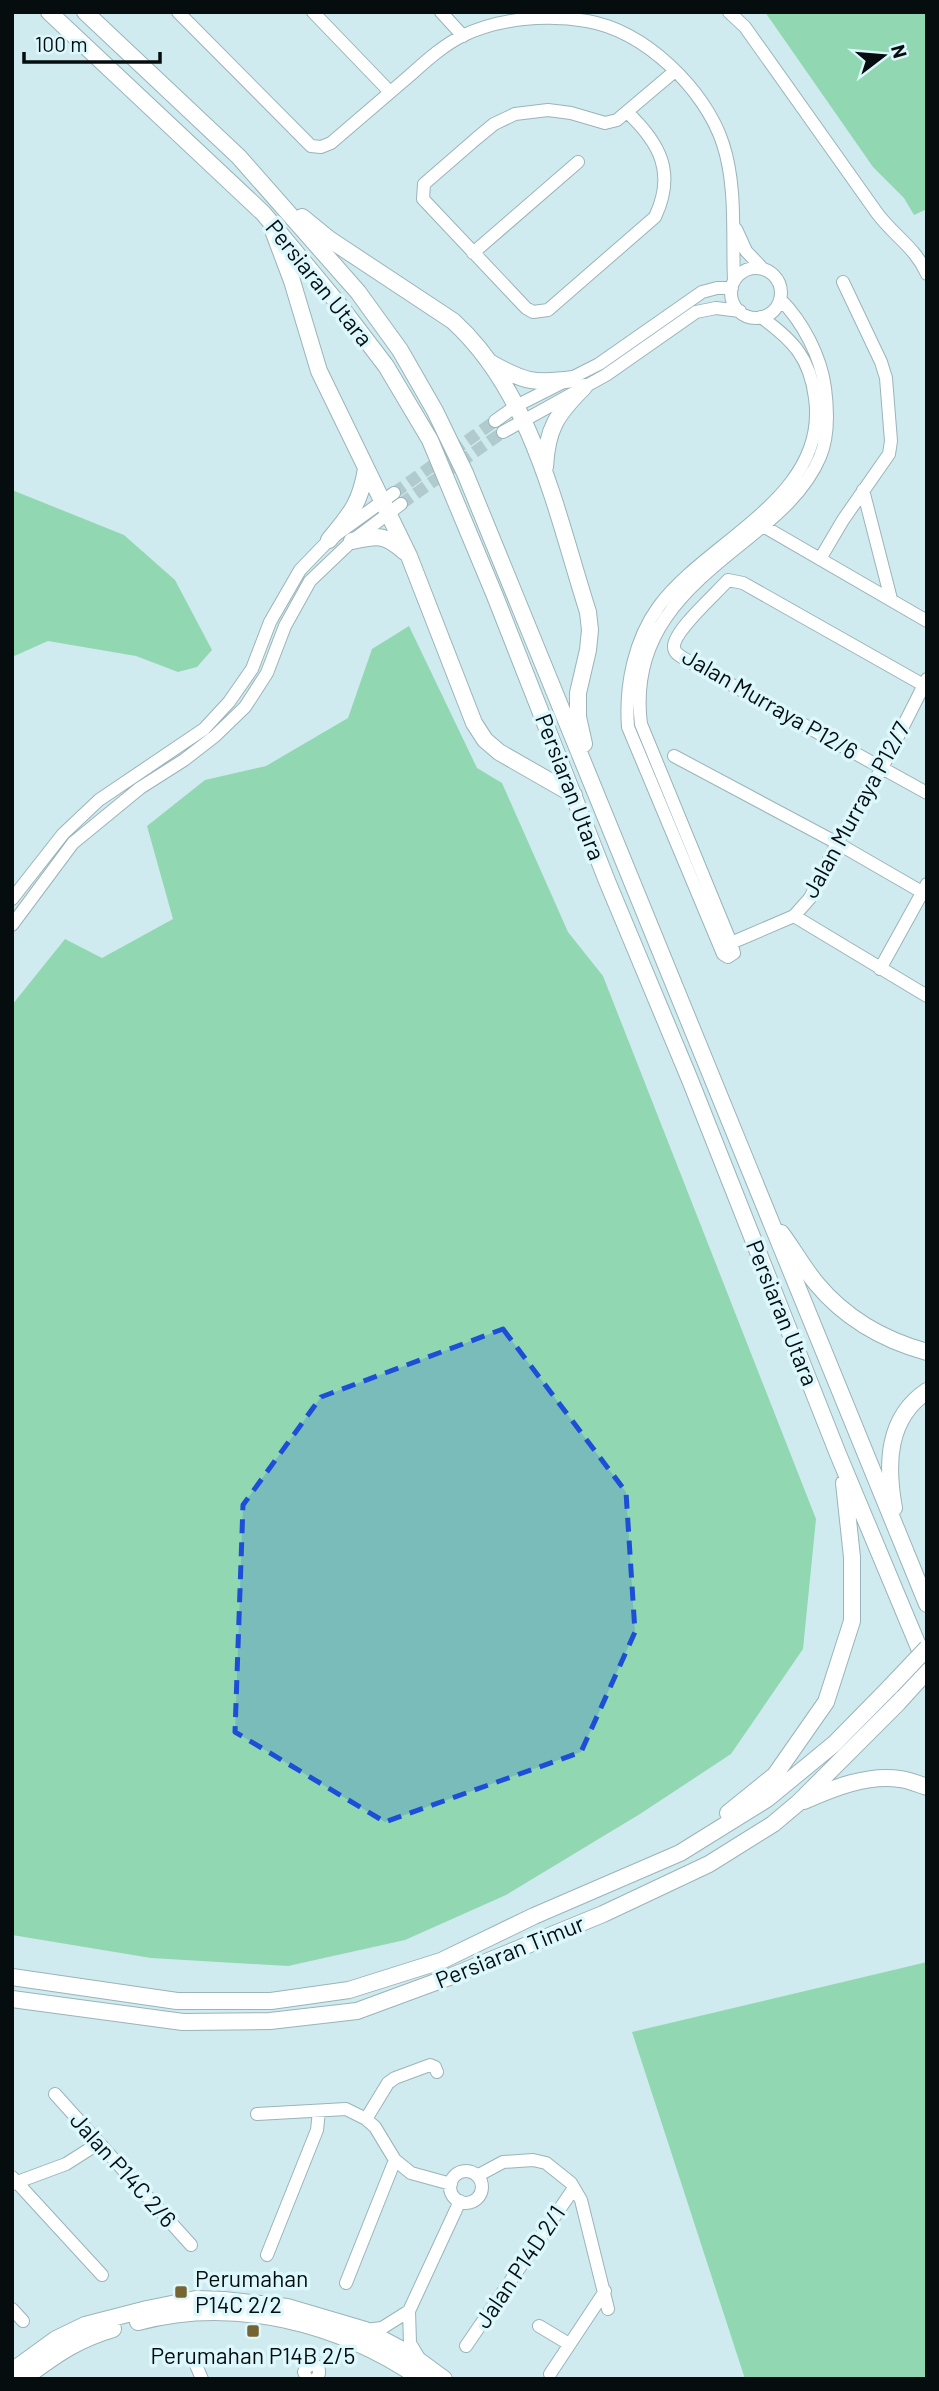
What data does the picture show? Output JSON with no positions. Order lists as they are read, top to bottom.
{
  "streets": {
    "main road": ["Persiaran Utara", "Persiaran Timur"],
    "street": [
      "Jalan Murraya P12/6",
      "Jalan Murraya P12/7",
      "Jalan P14C 2/6",
      "Jalan P14D 2/1"
    ]
  },
  "crossings": [
    ["Persiaran Utara", "Persiaran Timur"],
    ["Jalan Murraya P12/6", "Jalan Murraya P12/7"]
  ],
  "places": {
    "transit": ["Perumahan P14C 2/2", "Perumahan P14B 2/5"]
  },
  "scale_bar": "100 m",
  "north": "right"
}
